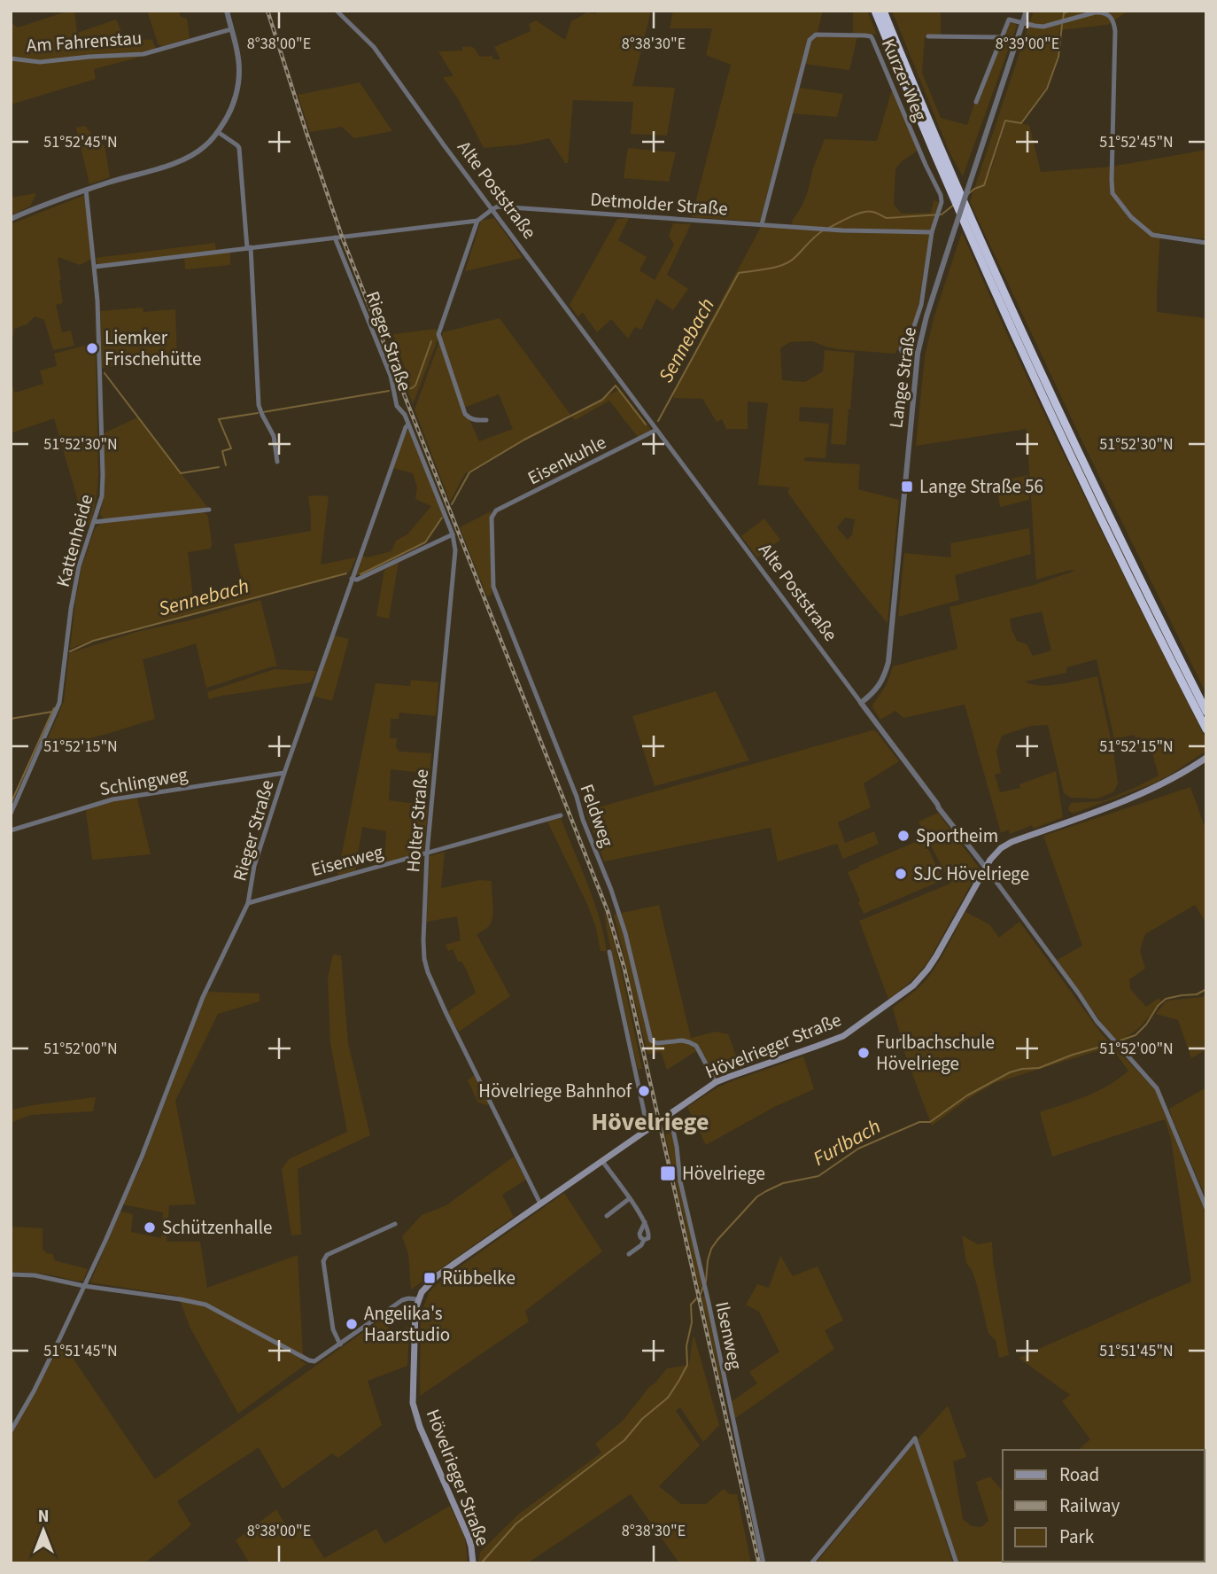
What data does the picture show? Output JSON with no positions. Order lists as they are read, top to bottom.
{
  "streets": {
    "main road": ["Hövelrieger Straße"],
    "street": [
      "Am Fahrenstau",
      "Kurzer Weg",
      "Alte Poststraße",
      "Detmolder Straße",
      "Rieger Straße",
      "Lange Straße",
      "Eisenkuhle",
      "Kattenheide",
      "Schlingweg",
      "Feldweg",
      "Holter Straße",
      "Eisenweg",
      "Ilsenweg"
    ]
  },
  "crossings": [
    ["Kurzer Weg", "Detmolder Straße"],
    ["Alte Poststraße", "Detmolder Straße"],
    ["Alte Poststraße", "Lange Straße"],
    ["Alte Poststraße", "Eisenkuhle"],
    ["Alte Poststraße", "Hövelrieger Straße"],
    ["Rieger Straße", "Schlingweg"],
    ["Rieger Straße", "Holter Straße"],
    ["Rieger Straße", "Eisenweg"],
    ["Eisenkuhle", "Feldweg"],
    ["Feldweg", "Hövelrieger Straße"],
    ["Holter Straße", "Eisenweg"],
    ["Holter Straße", "Hövelrieger Straße"],
    ["Hövelrieger Straße", "Ilsenweg"]
  ],
  "districts": ["Hövelriege"],
  "water": ["Sennebach", "Furlbach"],
  "places": {
    "other": [
      "Liemker Frischehütte",
      "Sportheim",
      "SJC Hövelriege",
      "Furlbachschule Hövelriege",
      "Hövelriege Bahnhof",
      "Schützenhalle",
      "Angelika's Haarstudio"
    ],
    "transit": ["Lange Straße 56", "Hövelriege", "Rübbelke"]
  },
  "legend": ["Road", "Railway", "Park"],
  "north": "top",
  "coordinates": [
    "8°38'00\"E",
    "8°38'30\"E",
    "8°39'00\"E",
    "51°52'45\"N",
    "51°52'30\"N",
    "51°52'15\"N",
    "51°52'00\"N",
    "51°51'45\"N"
  ]
}
